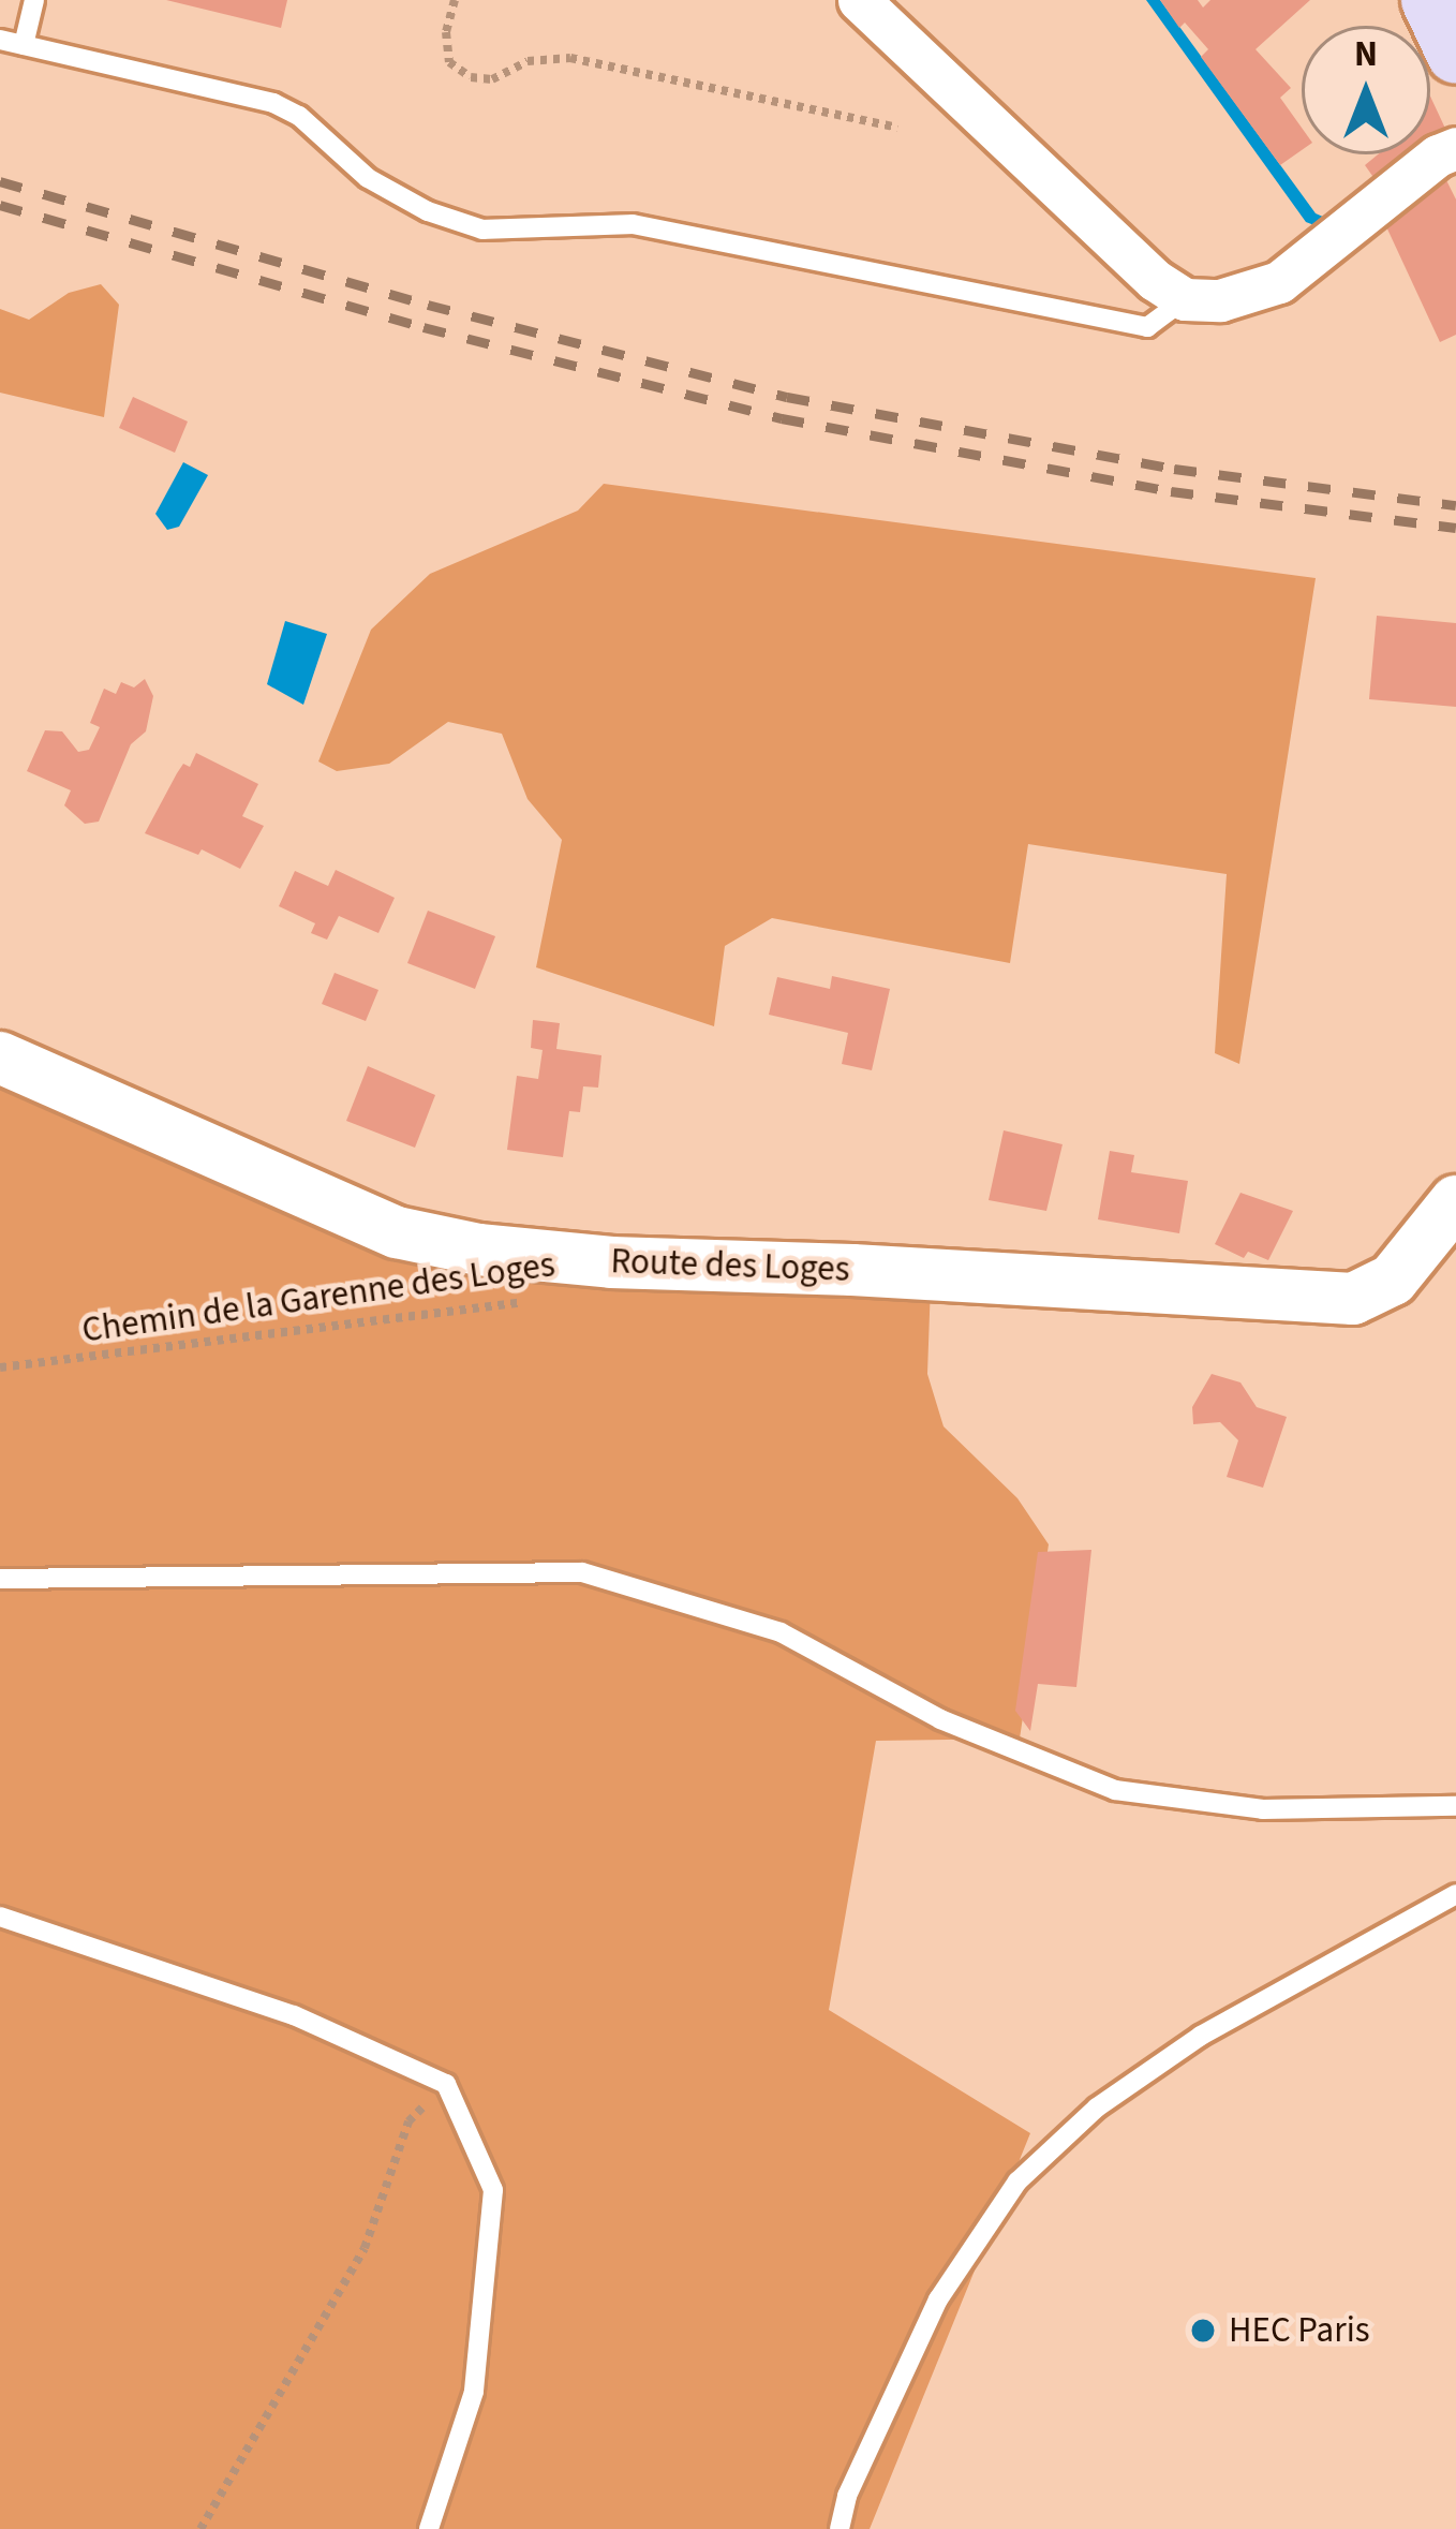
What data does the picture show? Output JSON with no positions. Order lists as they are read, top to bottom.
{
  "streets": {
    "street": ["Route des Loges"],
    "path": ["Chemin de la Garenne des Loges"]
  },
  "places": ["HEC Paris"],
  "north": "top"
}
